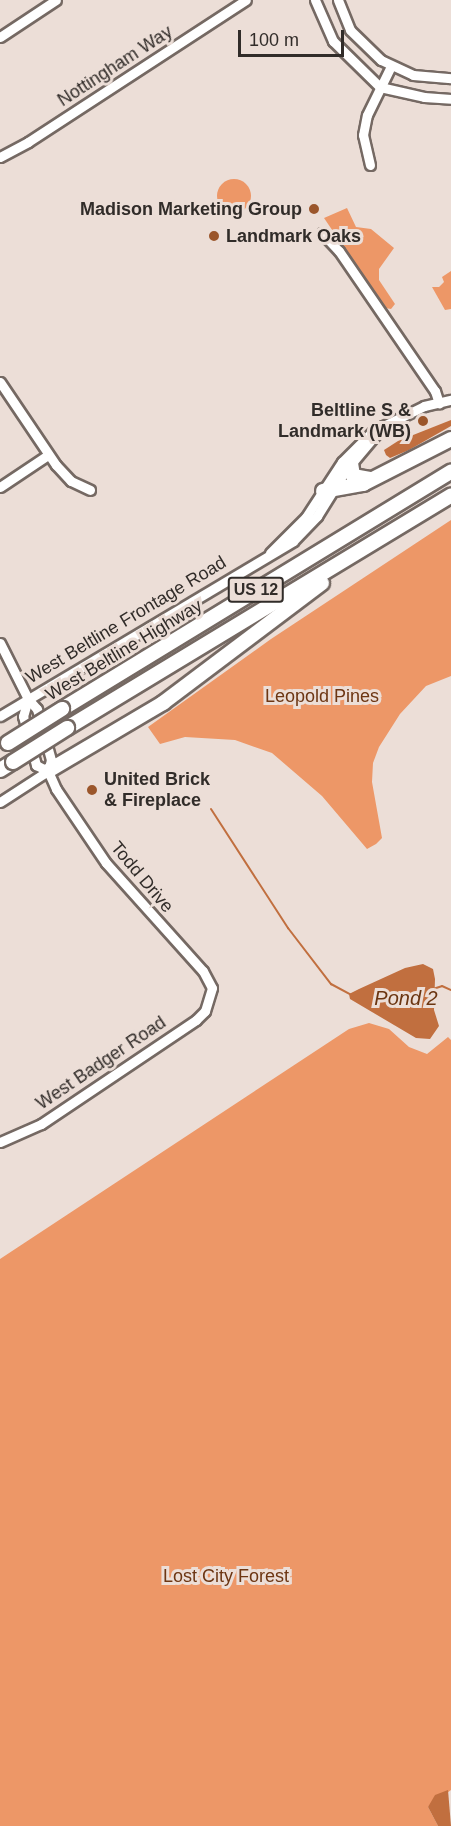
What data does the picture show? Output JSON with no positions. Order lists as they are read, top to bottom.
{
  "streets": {
    "highway": ["US 12", "West Beltline Highway"],
    "street": [
      "Nottingham Way",
      "West Beltline Frontage Road",
      "Todd Drive",
      "West Badger Road"
    ]
  },
  "crossings": [
    ["West Beltline Frontage Road", "Todd Drive"],
    ["Todd Drive", "West Badger Road"]
  ],
  "water": ["Pond 2"],
  "parks": ["Leopold Pines", "Lost City Forest"],
  "places": [
    "Madison Marketing Group",
    "Landmark Oaks",
    "Beltline S & Landmark (WB)",
    "United Brick & Fireplace"
  ],
  "scale_bar": "100 m"
}
